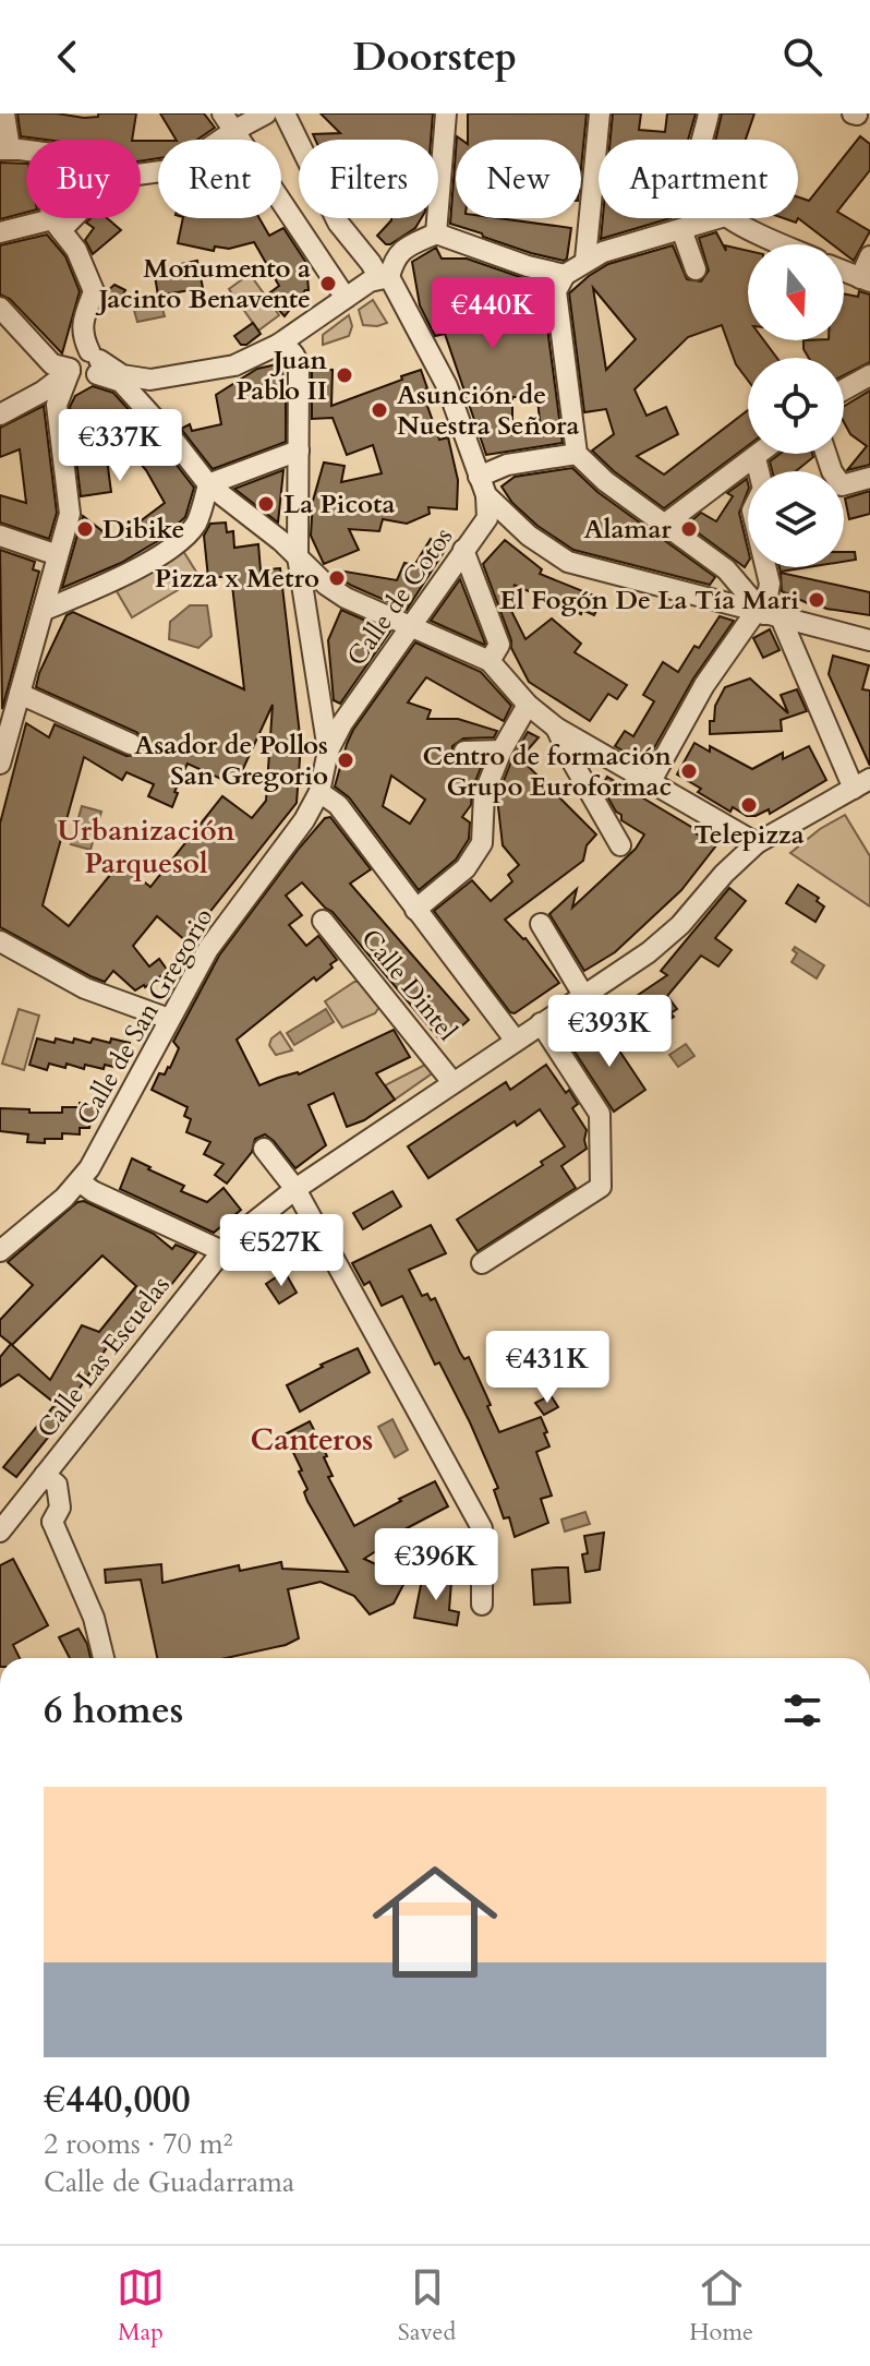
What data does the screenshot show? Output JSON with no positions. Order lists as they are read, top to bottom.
{
  "streets": {
    "street": [
      "Calle de Cotos",
      "Calle Dintel",
      "Calle de San Gregorio",
      "Calle Las Escuelas"
    ]
  },
  "crossings": [
    ["Calle de Cotos", "Calle de San Gregorio"],
    ["Calle Dintel", "Calle Las Escuelas"]
  ],
  "districts": ["Urbanización Parquesol", "Canteros"],
  "places": [
    "Monumento a Jacinto Benavente",
    "Juan Pablo II",
    "Asunción de Nuestra Señora",
    "La Picota",
    "Dibike",
    "Alamar",
    "Pizza x Metro",
    "El Fogón De La Tía Mari",
    "Asador de Pollos San Gregorio",
    "Centro de formación Grupo Euroformac",
    "Telepizza"
  ],
  "north": "bottom",
  "page": {
    "header": "Doorstep",
    "chip": [
      "Buy",
      "Rent",
      "Filters",
      "New",
      "Apartment"
    ],
    "price": [
      "€440K",
      "€337K",
      "€393K",
      "€527K",
      "€431K",
      "€396K"
    ],
    "heading": "6 homes",
    "list": [
      {
        "name": "€440,000",
        "note": "2 rooms · 70 m² · Calle de Guadarrama"
      }
    ],
    "tabs": ["Map", "Saved", "Home"]
  }
}
